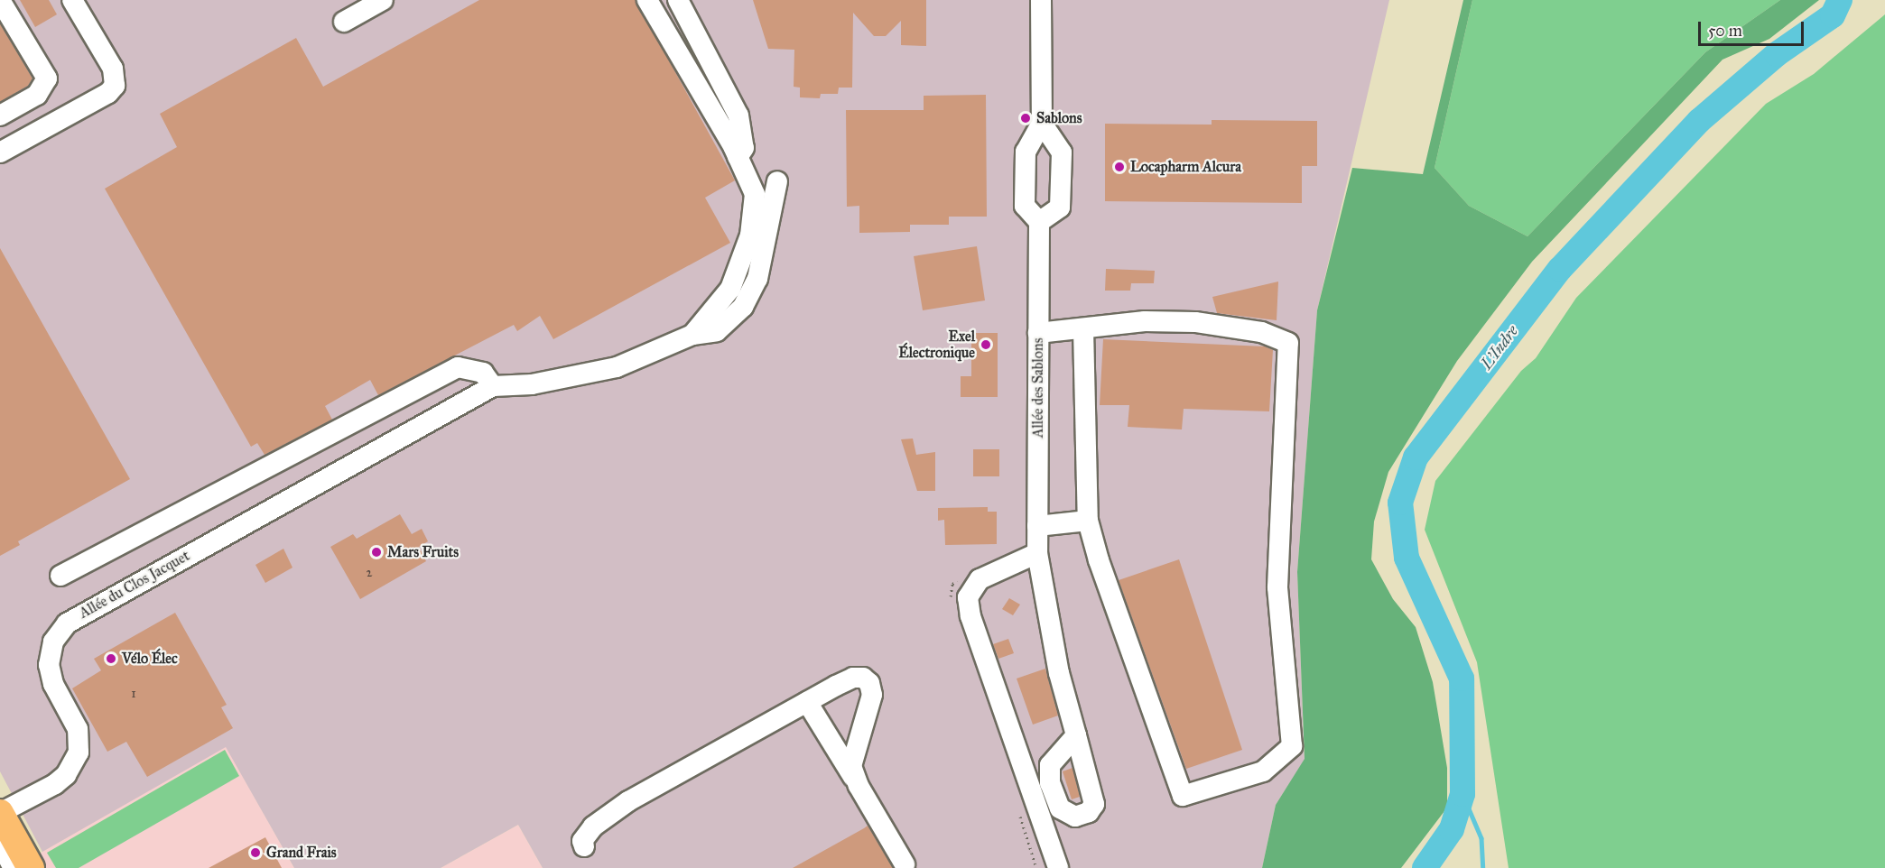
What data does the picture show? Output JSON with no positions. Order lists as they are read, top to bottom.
{
  "streets": {
    "street": ["Allée des Sablons", "Allée du Clos Jacquet"]
  },
  "water": ["L'Indre"],
  "places": [
    "Sablons",
    "Locapharm Alcura",
    "Exel Électronique",
    "Mars Fruits",
    "Vélo Élec",
    "Grand Frais"
  ],
  "house_numbers": ["2", "1"],
  "scale_bar": "50 m"
}
